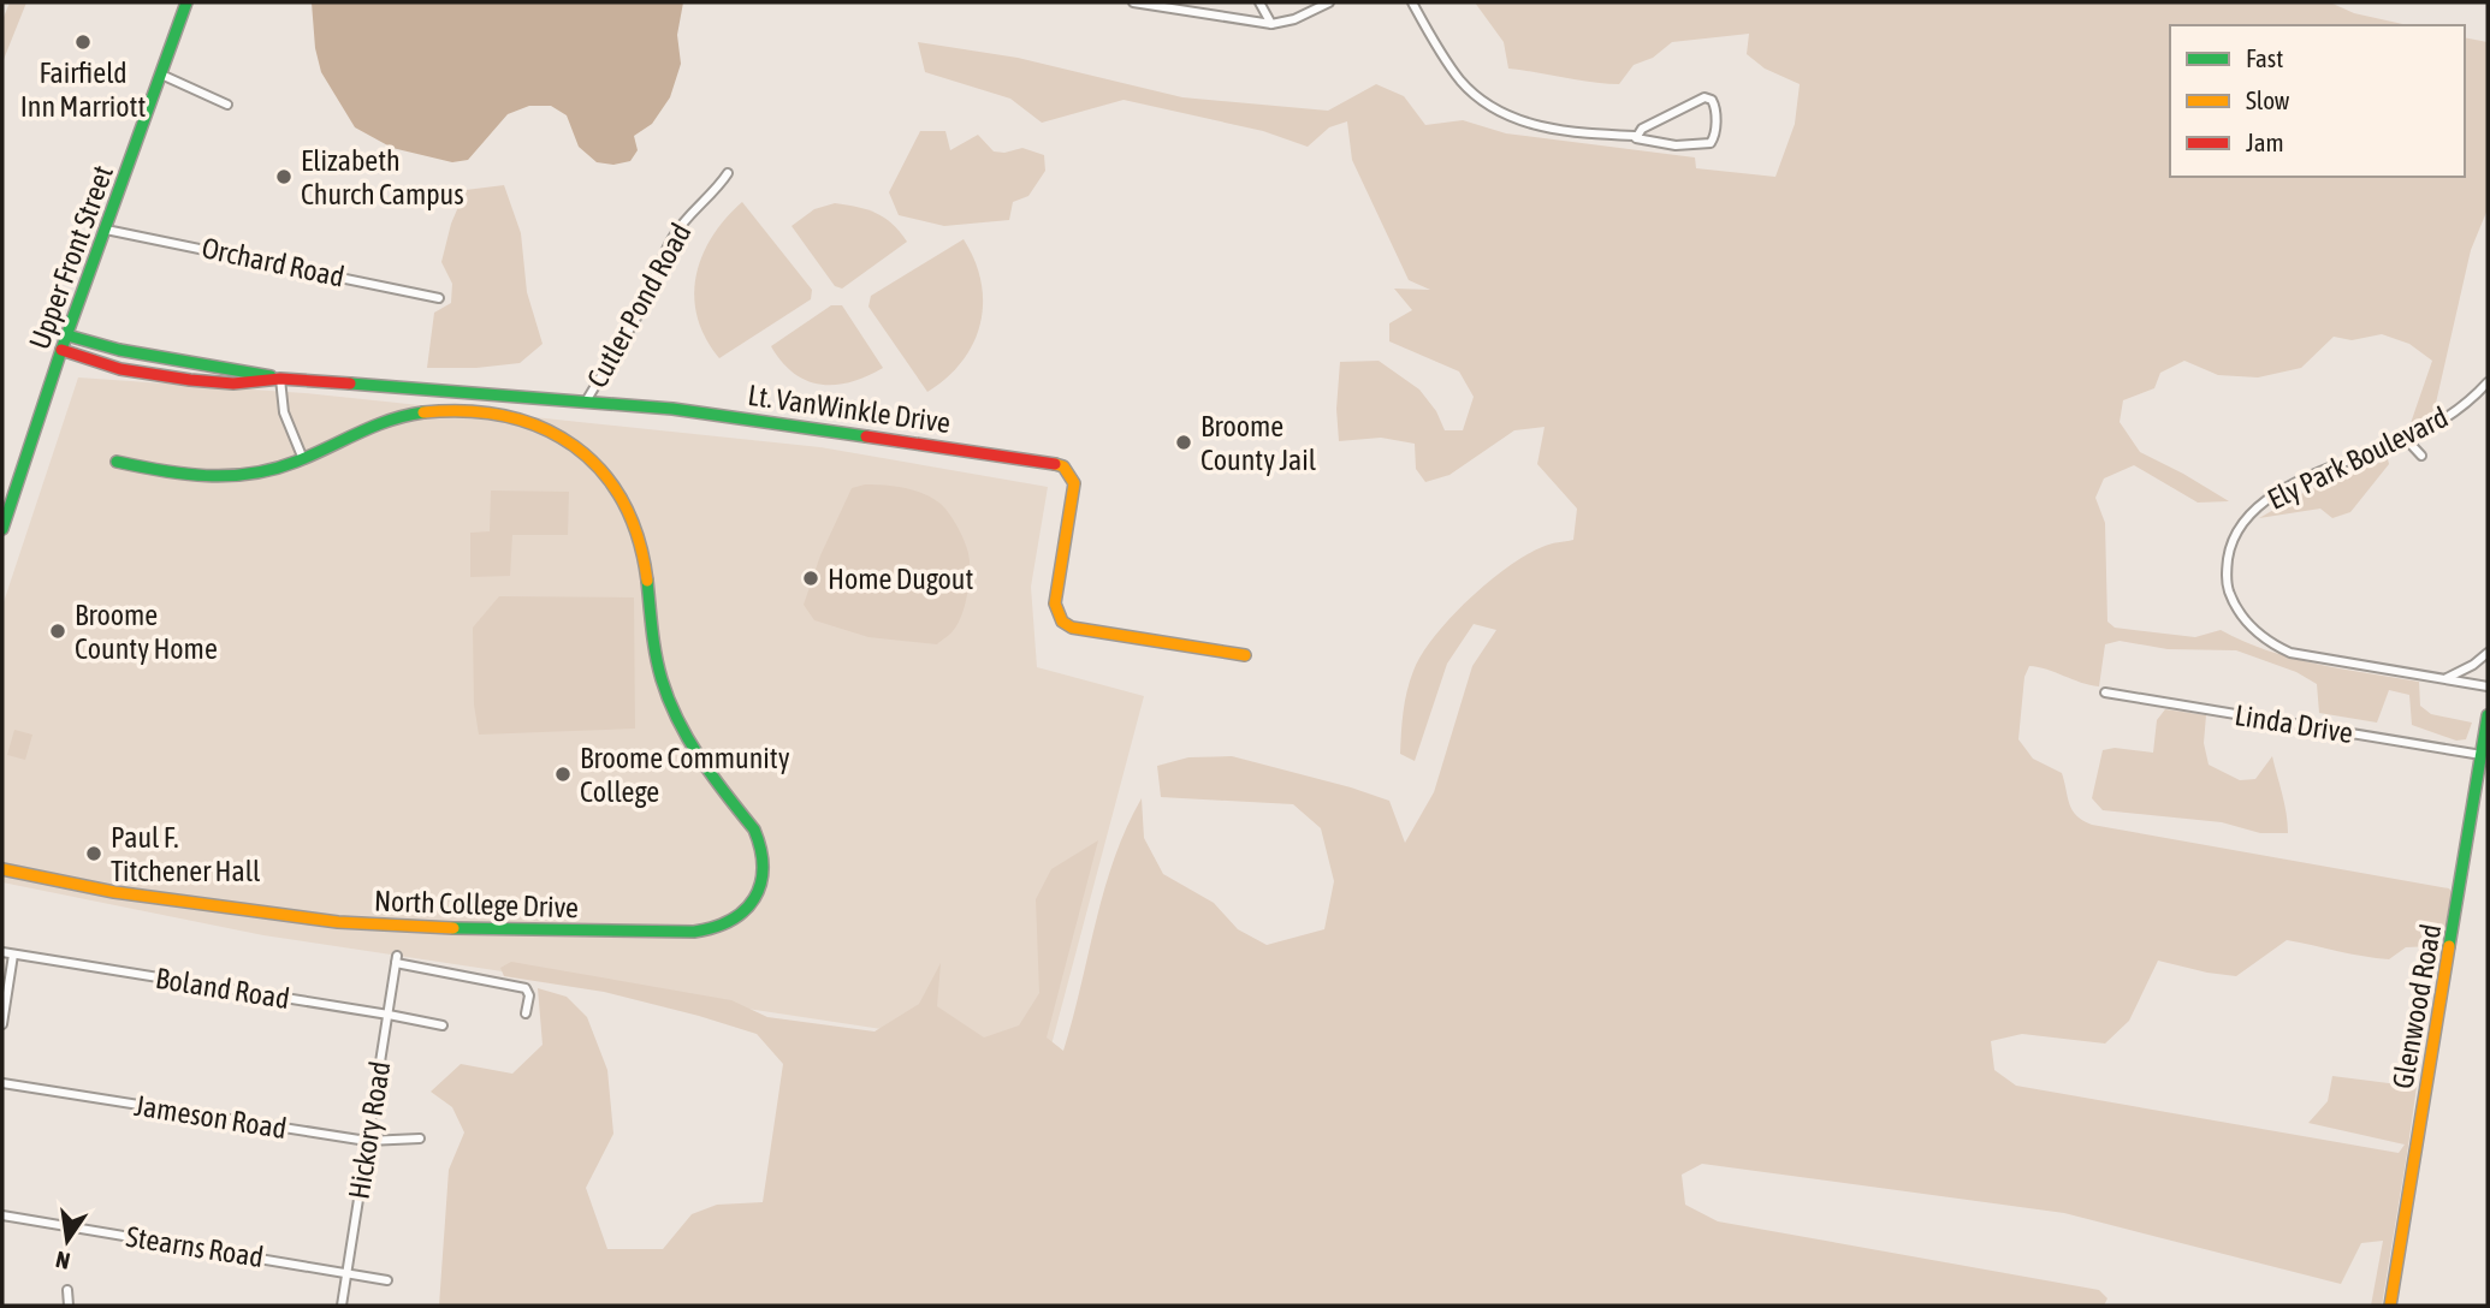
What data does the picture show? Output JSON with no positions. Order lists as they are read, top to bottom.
{
  "streets": {
    "street": [
      "Upper Front Street",
      "Orchard Road",
      "Cutler Pond Road",
      "Lt. VanWinkle Drive",
      "Ely Park Boulevard",
      "Linda Drive",
      "North College Drive",
      "Boland Road",
      "Glenwood Road",
      "Jameson Road",
      "Hickory Road",
      "Stearns Road"
    ]
  },
  "crossings": [
    ["Upper Front Street", "Orchard Road"],
    ["Upper Front Street", "Lt. VanWinkle Drive"],
    ["Cutler Pond Road", "Lt. VanWinkle Drive"],
    ["Linda Drive", "Glenwood Road"],
    ["Boland Road", "Hickory Road"],
    ["Jameson Road", "Hickory Road"],
    ["Hickory Road", "Stearns Road"]
  ],
  "places": [
    "Fairfield Inn Marriott",
    "Elizabeth Church Campus",
    "Broome County Jail",
    "Home Dugout",
    "Broome County Home",
    "Broome Community College",
    "Paul F. Titchener Hall"
  ],
  "legend": ["Fast", "Slow", "Jam"],
  "north": "bottom"
}
